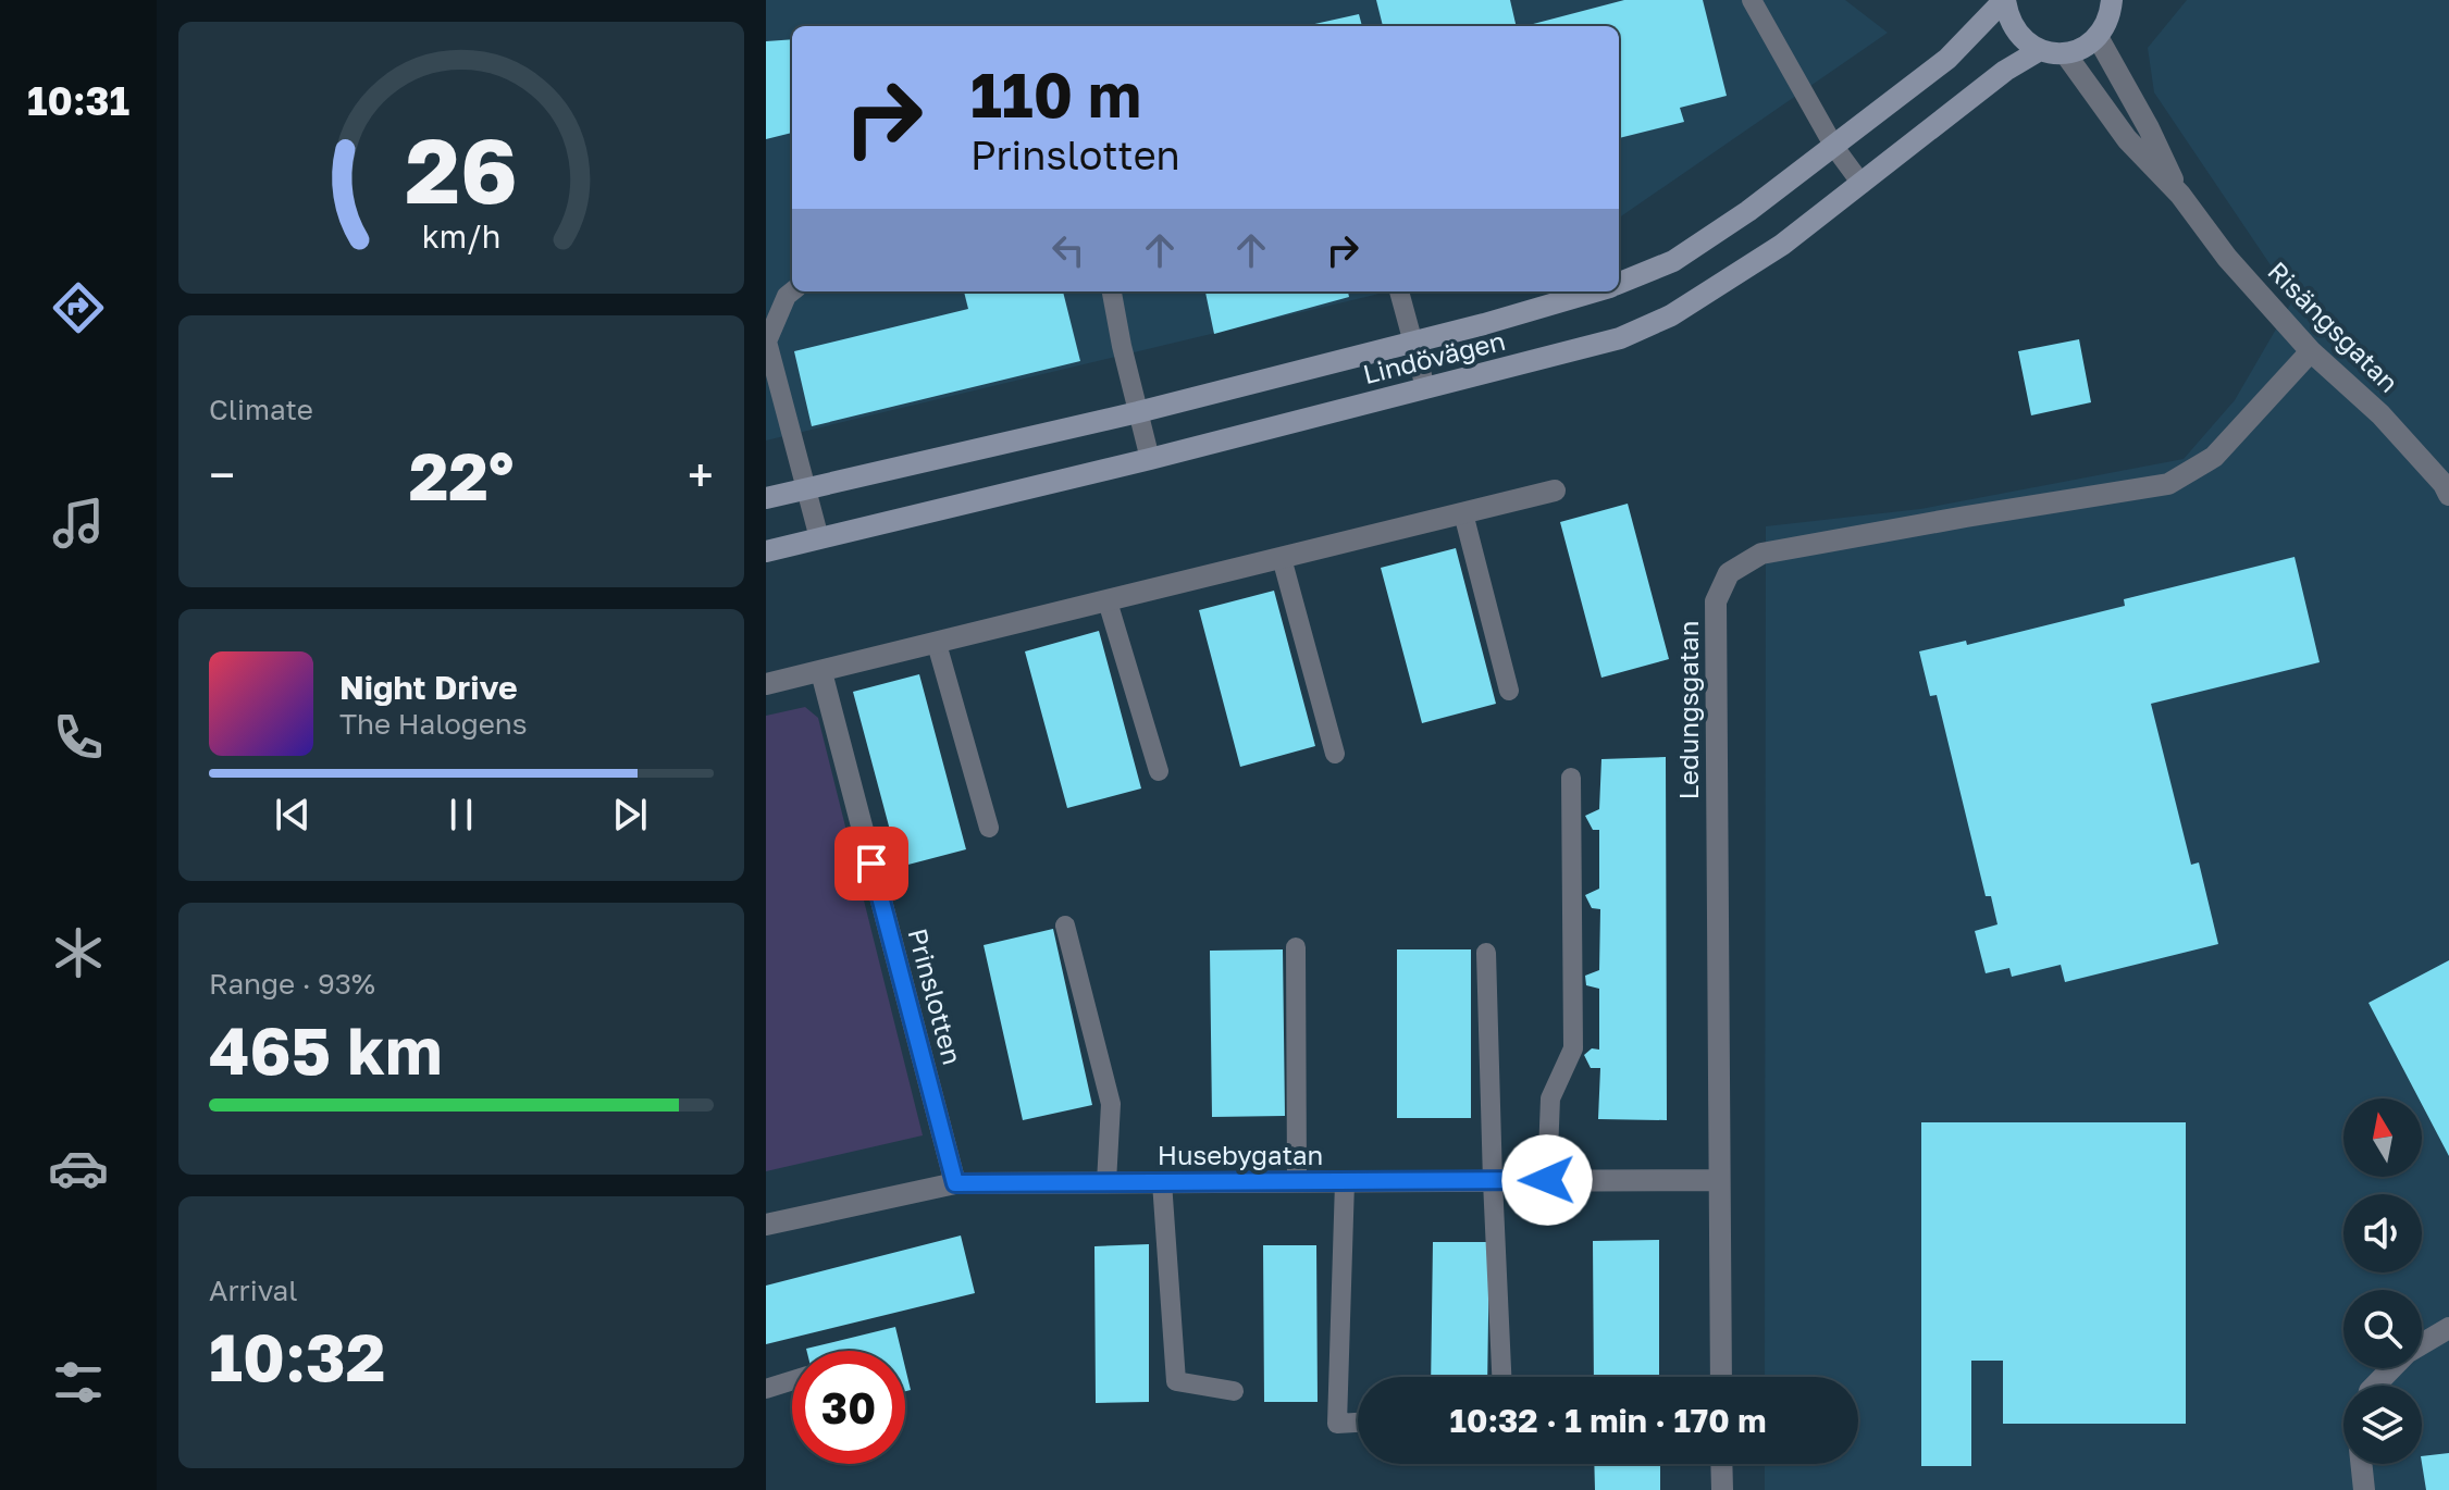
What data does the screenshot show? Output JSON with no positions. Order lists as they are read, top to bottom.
{
  "streets": {
    "main road": ["Lindövägen"],
    "street": [
      "Risängsgatan",
      "Ledungsgatan",
      "Prinslotten",
      "Husebygatan"
    ]
  },
  "crossings": [
    ["Risängsgatan", "Ledungsgatan"],
    ["Ledungsgatan", "Husebygatan"],
    ["Prinslotten", "Husebygatan"]
  ],
  "north": "top",
  "page": {
    "tabs": "10:31",
    "turn": ["110 m", "Prinslotten"],
    "tile": [
      "Climate",
      ["Range · 93%", "465 km"],
      ["Arrival", "10:32"]
    ],
    "heat": ["−", "22°", "+"],
    "song": ["Night Drive", "The Halogens"],
    "limit": "30",
    "trip": "10:32 · 1 min · 170 m",
    "gauge": ["26", "km/h"]
  }
}
